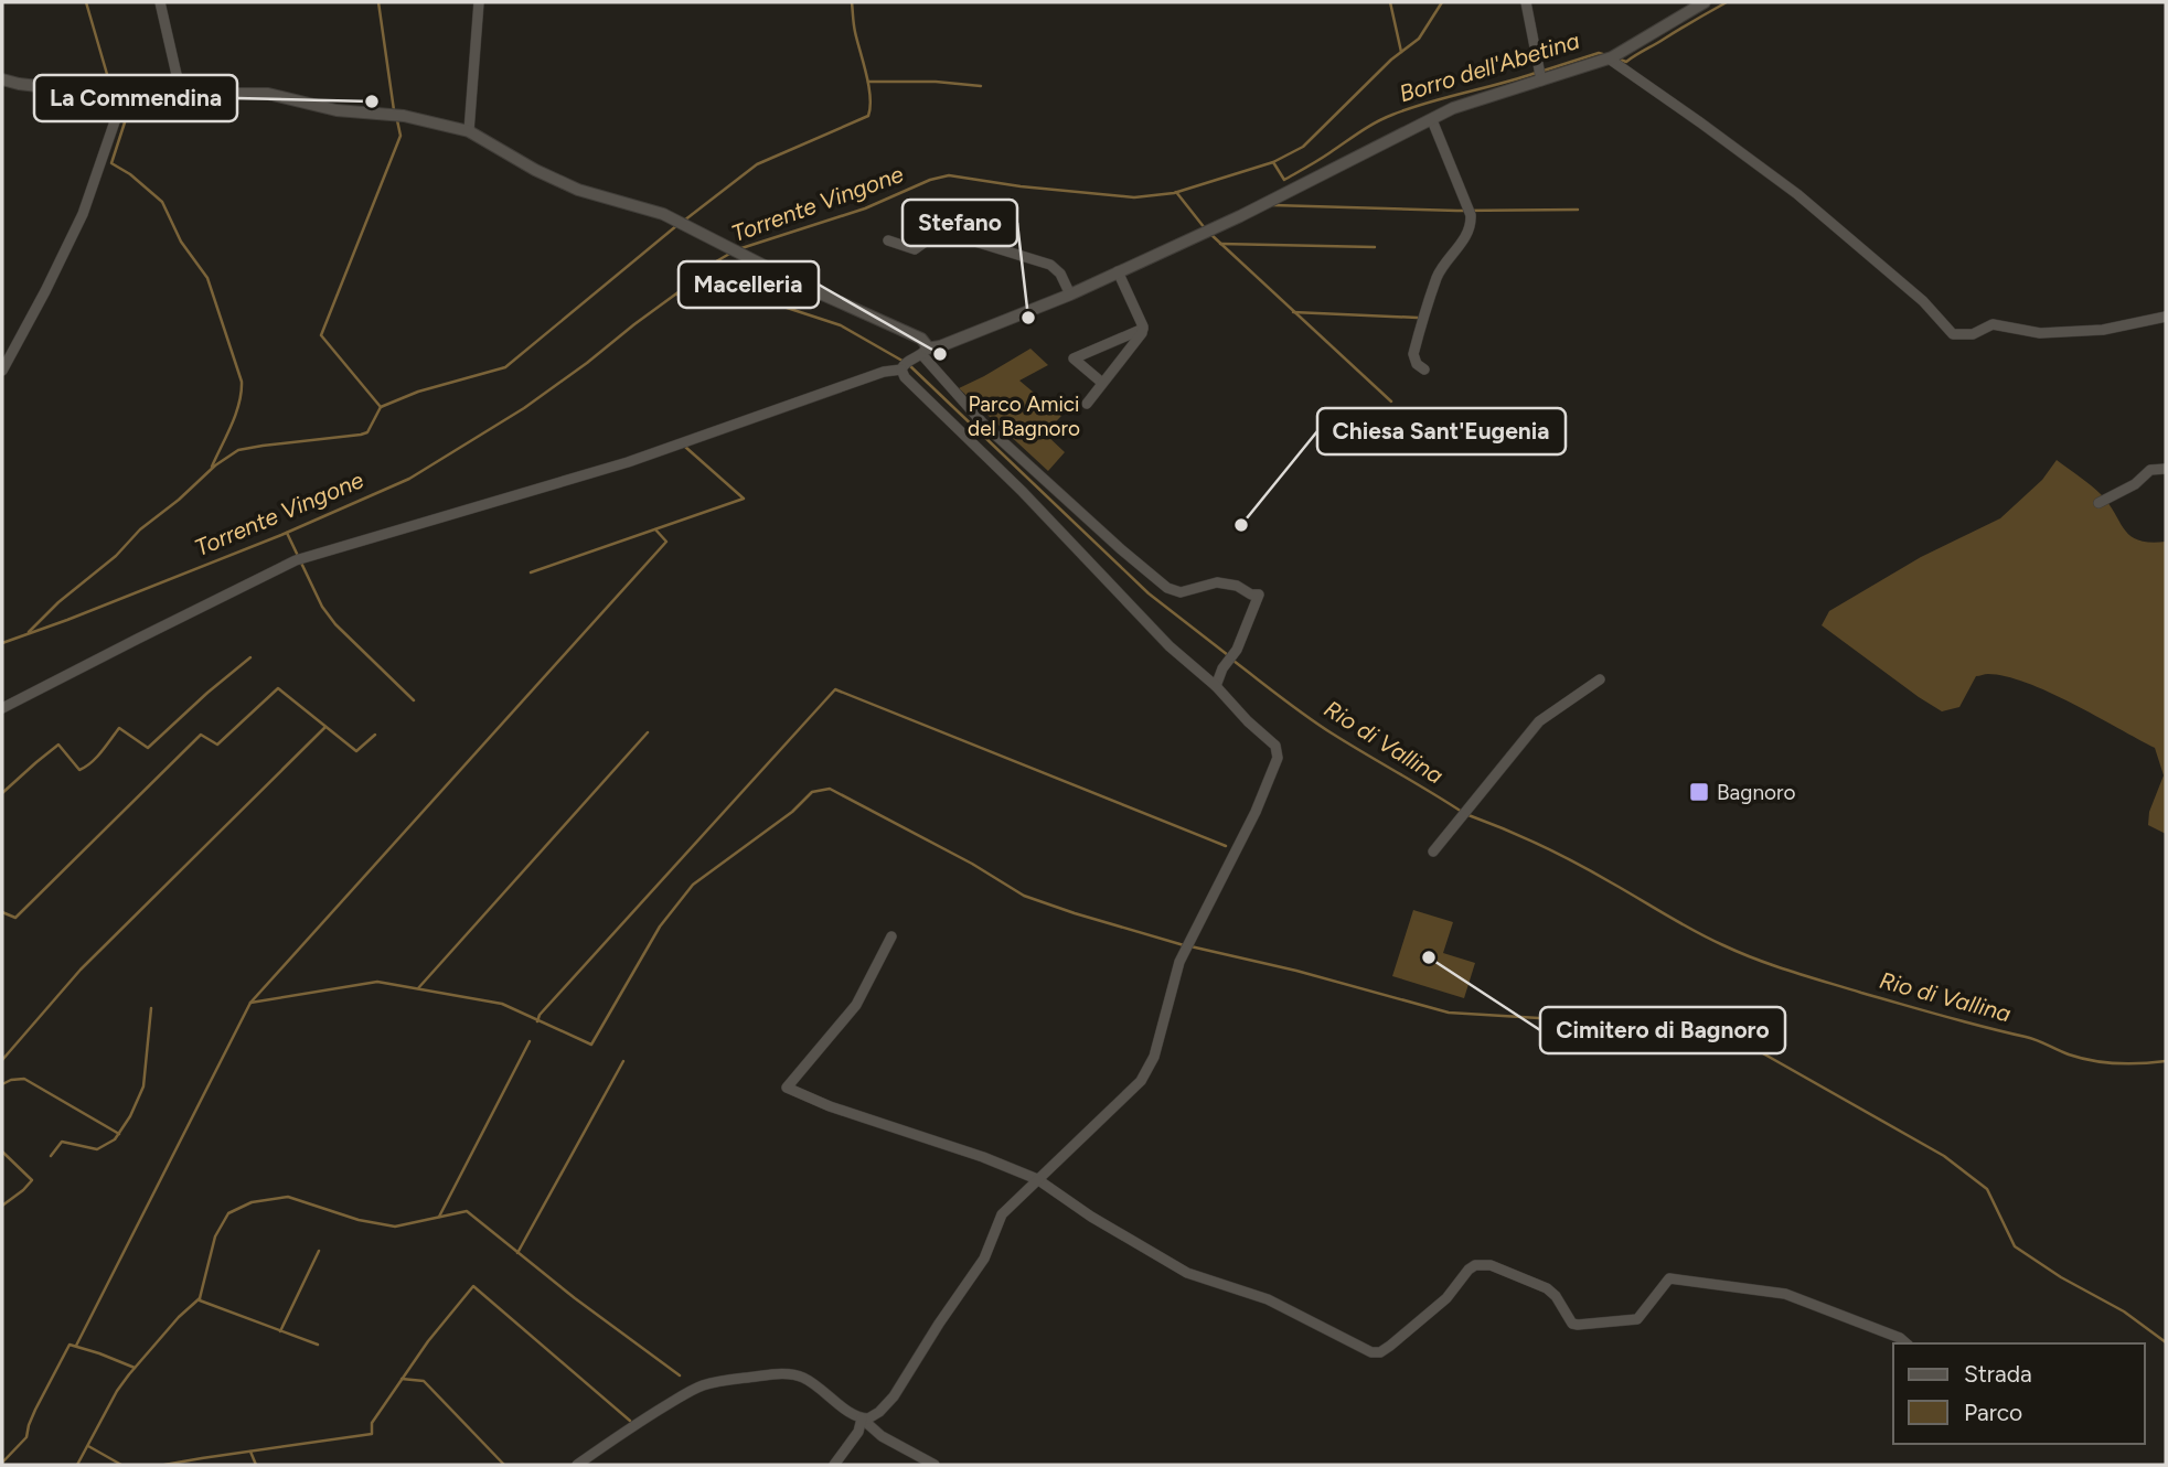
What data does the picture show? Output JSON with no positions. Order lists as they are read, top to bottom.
{
  "water": ["Borro dell'Abetina", "Torrente Vingone", "Rio di Vallina"],
  "parks": ["Parco Amici del Bagnoro"],
  "places": {
    "other": [
      "La Commendina",
      "Stefano",
      "Macelleria",
      "Chiesa Sant'Eugenia",
      "Cimitero di Bagnoro"
    ],
    "transit": ["Bagnoro"]
  },
  "legend": ["Strada", "Parco"]
}
